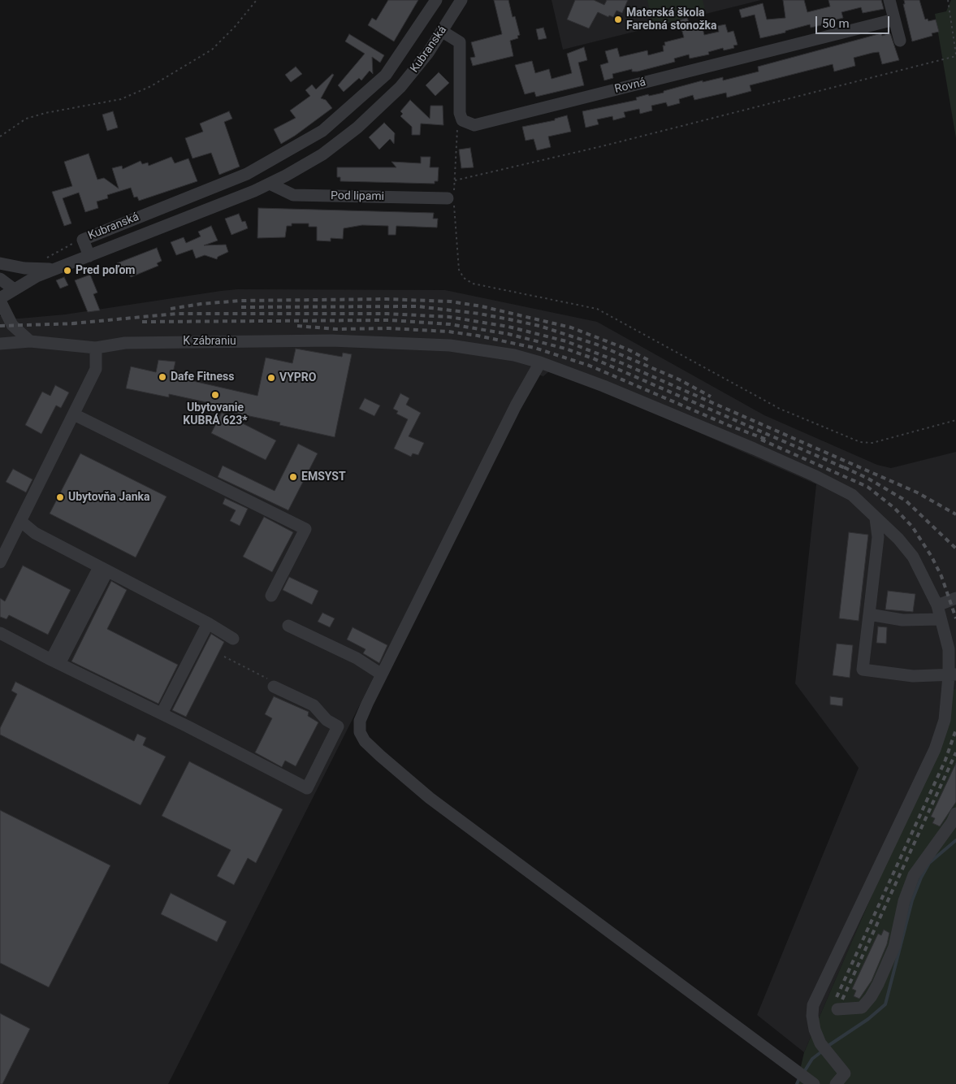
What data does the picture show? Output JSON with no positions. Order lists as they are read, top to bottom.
{
  "streets": {
    "street": [
      "Kubranská",
      "Rovná",
      "Pod lipami",
      "K zábraniu"
    ]
  },
  "crossings": [
    ["Kubranská", "Pod lipami"]
  ],
  "places": [
    "Materská škola Farebná stonožka",
    "Pred poľom",
    "Dafe Fitness",
    "VYPRO",
    "Ubytovanie KUBRÁ 623*",
    "EMSYST",
    "Ubytovňa Janka"
  ],
  "scale_bar": "50 m"
}
